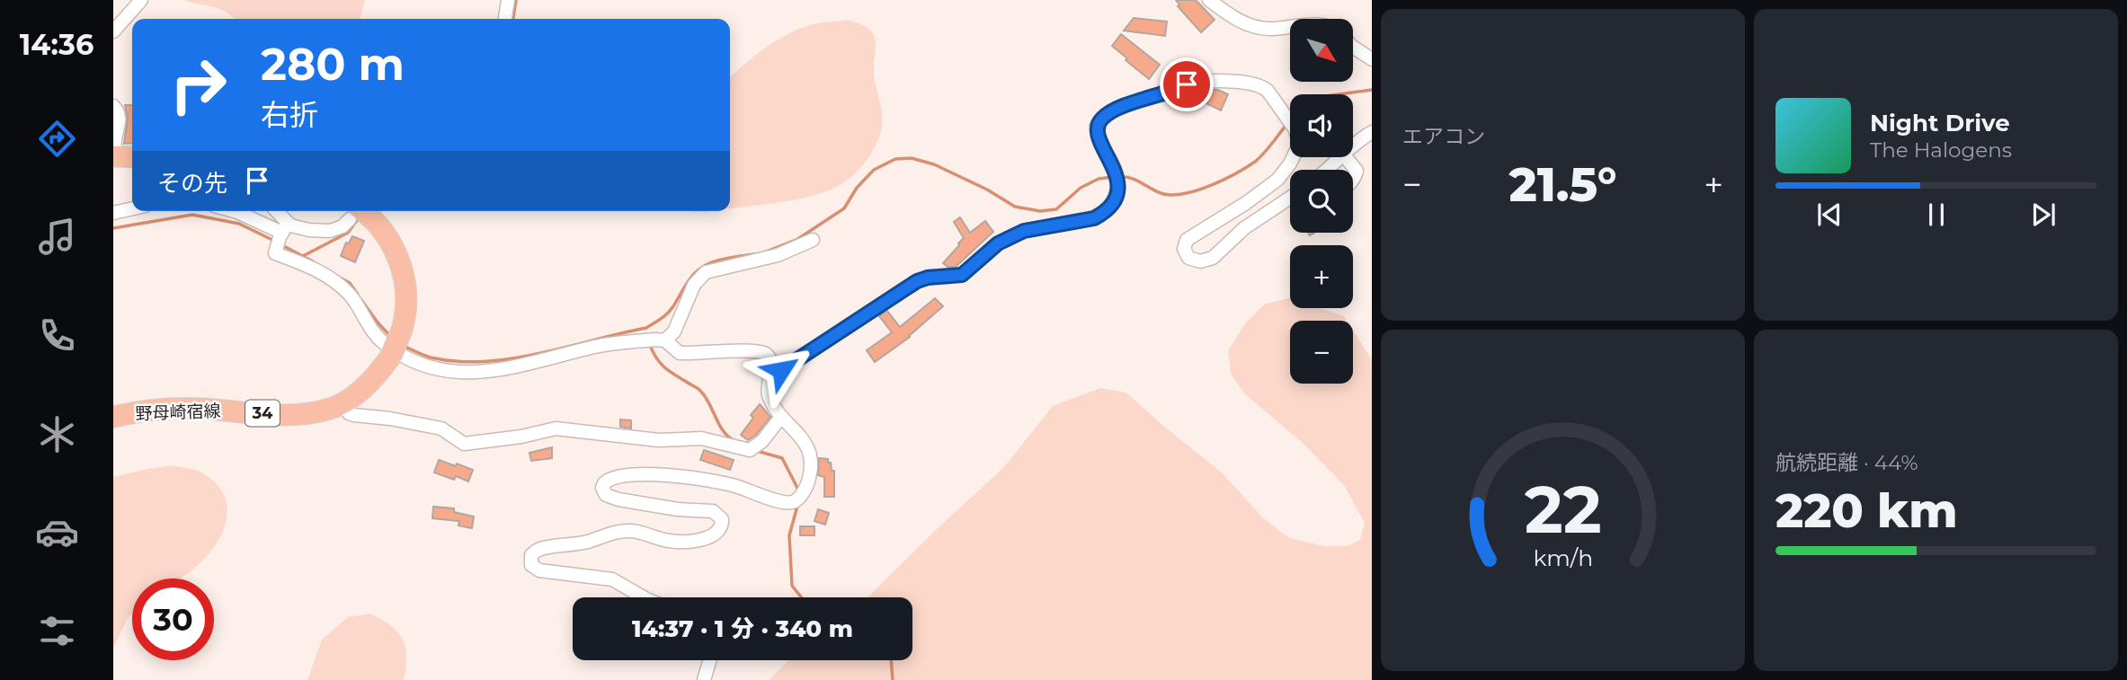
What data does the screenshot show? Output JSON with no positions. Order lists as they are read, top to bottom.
{
  "streets": {
    "main road": ["野母崎宿線", "34"]
  },
  "north": "bottom right",
  "page": {
    "tabs": "14:36",
    "tile": [
      "エアコン",
      ["航続距離 · 44%", "220 km"]
    ],
    "map_buttons": ["+", "−"],
    "turn": ["280 m", "右折"],
    "song": ["Night Drive", "The Halogens"],
    "then": "その先",
    "heat": ["−", "21.5°", "+"],
    "limit": "30",
    "trip": "14:37 · 1 分 · 340 m",
    "gauge": ["22", "km/h"]
  }
}
